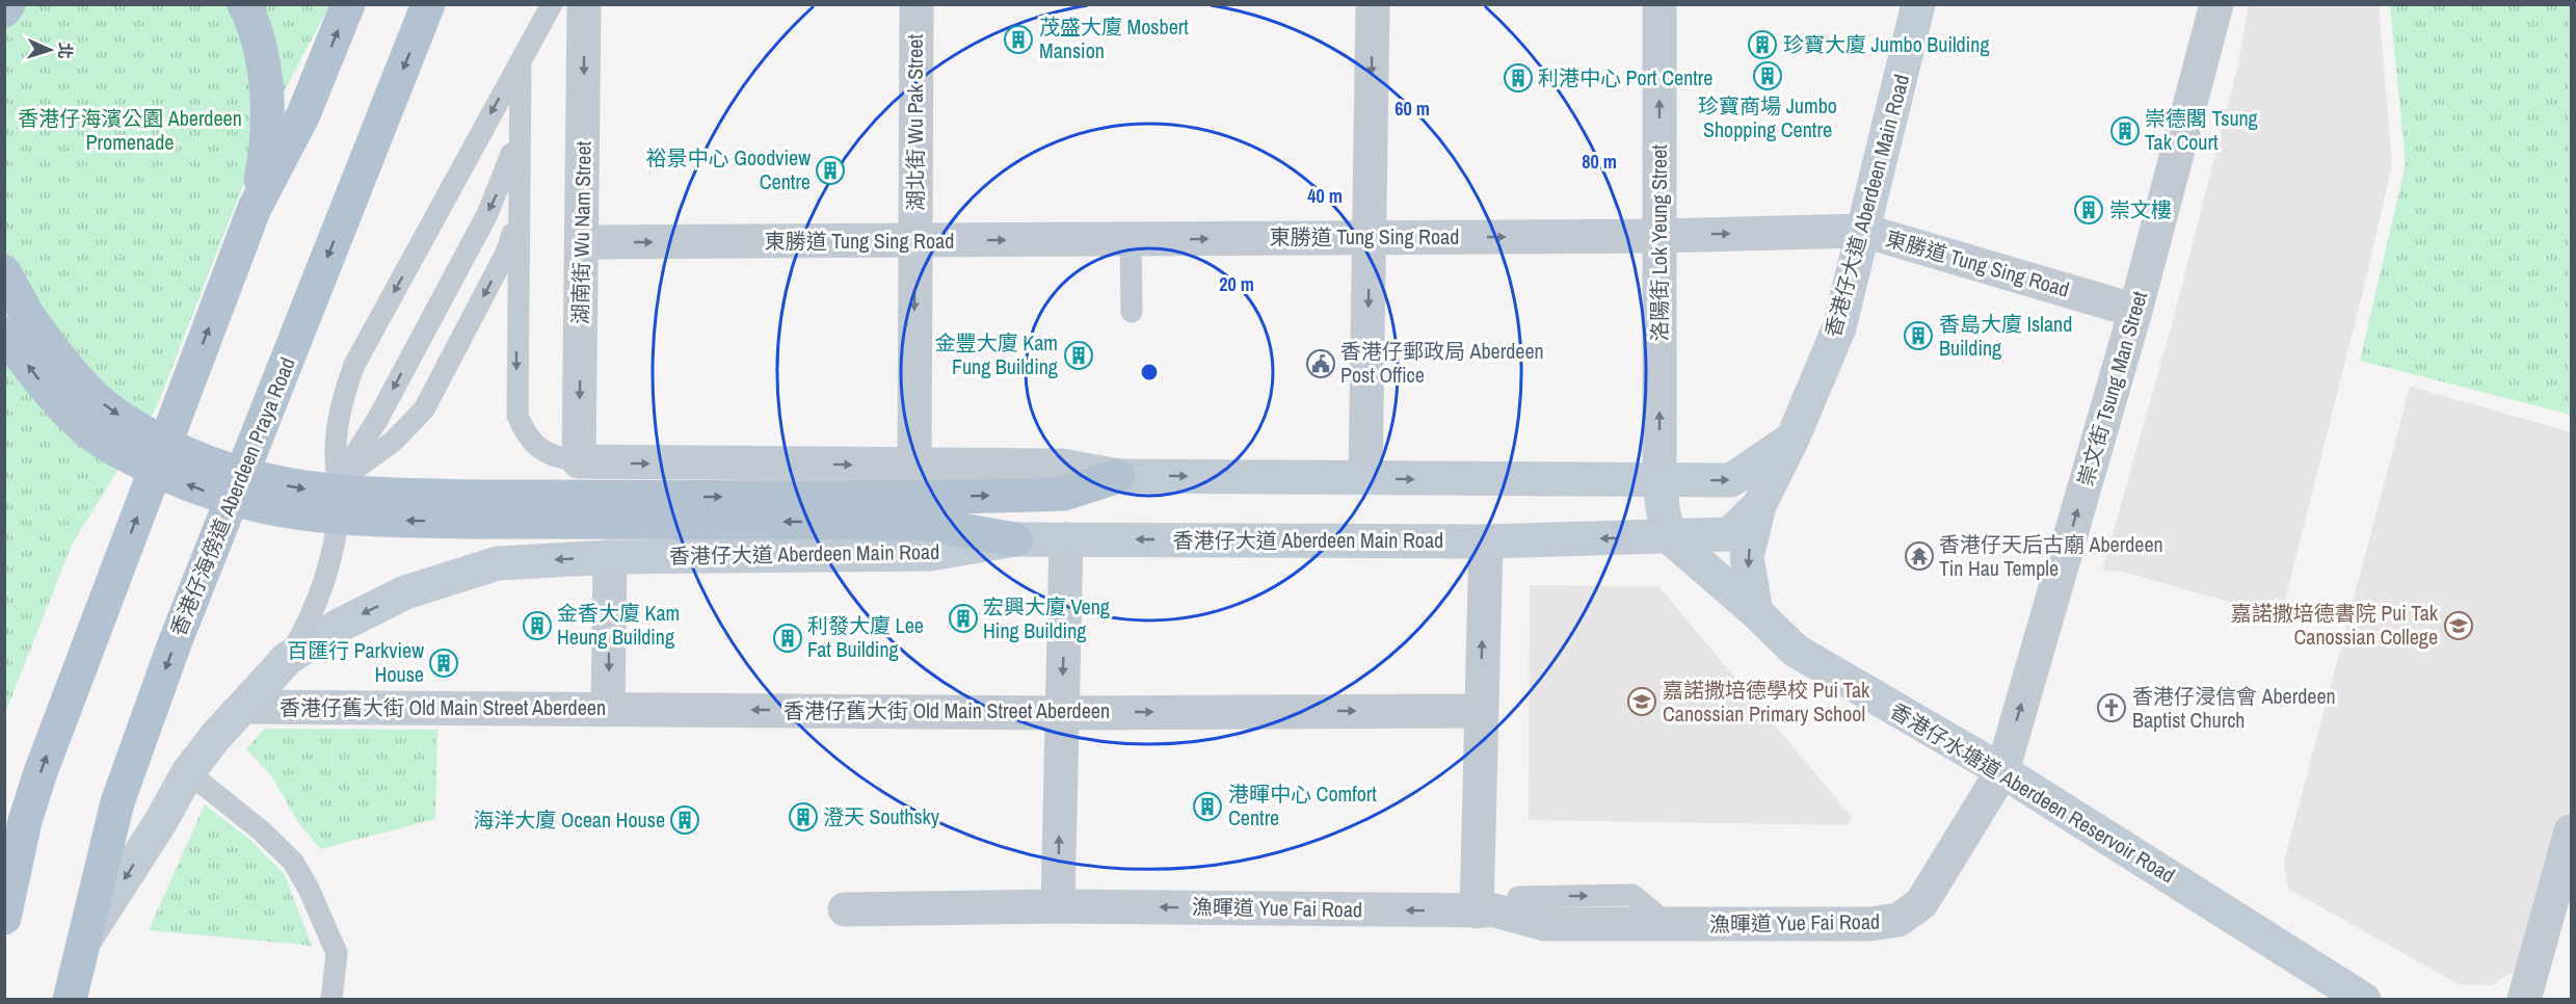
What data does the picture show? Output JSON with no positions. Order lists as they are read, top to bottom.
{
  "streets": {
    "main road": ["香港仔大道 Aberdeen Main Road", "香港仔海傍道 Aberdeen Praya Road", "香港仔水塘道 Aberdeen Reservoir Road"],
    "street": [
      "湖北街 Wu Pak Street",
      "湖南街 Wu Nam Street",
      "東勝道 Tung Sing Road",
      "洛陽街 Lok Yeung Street",
      "崇文街 Tsung Man Street",
      "香港仔舊大街 Old Main Street Aberdeen",
      "漁暉道 Yue Fai Road"
    ]
  },
  "crossings": [
    ["湖北街 Wu Pak Street", "東勝道 Tung Sing Road"],
    ["香港仔大道 Aberdeen Main Road", "東勝道 Tung Sing Road"],
    ["香港仔大道 Aberdeen Main Road", "香港仔海傍道 Aberdeen Praya Road"],
    ["香港仔大道 Aberdeen Main Road", "香港仔舊大街 Old Main Street Aberdeen"],
    ["香港仔大道 Aberdeen Main Road", "香港仔水塘道 Aberdeen Reservoir Road"],
    ["湖南街 Wu Nam Street", "東勝道 Tung Sing Road"],
    ["東勝道 Tung Sing Road", "洛陽街 Lok Yeung Street"],
    ["東勝道 Tung Sing Road", "崇文街 Tsung Man Street"],
    ["崇文街 Tsung Man Street", "香港仔水塘道 Aberdeen Reservoir Road"],
    ["崇文街 Tsung Man Street", "漁暉道 Yue Fai Road"],
    ["香港仔水塘道 Aberdeen Reservoir Road", "漁暉道 Yue Fai Road"]
  ],
  "one_way": [
    "湖北街 Wu Pak Street",
    "湖南街 Wu Nam Street",
    "崇文街 Tsung Man Street",
    "漁暉道 Yue Fai Road"
  ],
  "parks": ["香港仔海濱公園 Aberdeen Promenade"],
  "places": {
    "building": [
      "茂盛大廈 Mosbert Mansion",
      "珍寶大廈 Jumbo Building",
      "珍寶商場 Jumbo Shopping Centre",
      "利港中心 Port Centre",
      "崇德閣 Tsung Tak Court",
      "裕景中心 Goodview Centre",
      "崇文樓",
      "香島大廈 Island Building",
      "金豐大廈 Kam Fung Building",
      "宏興大廈 Veng Hing Building",
      "金香大廈 Kam Heung Building",
      "利發大廈 Lee Fat Building",
      "百匯行 Parkview House",
      "港暉中心 Comfort Centre",
      "澄天 Southsky",
      "海洋大廈 Ocean House"
    ],
    "public building": ["香港仔郵政局 Aberdeen Post Office"],
    "temple": ["香港仔天后古廟 Aberdeen Tin Hau Temple"],
    "school or university": ["嘉諾撒培德書院 Pui Tak Canossian College", "嘉諾撒培德學校 Pui Tak Canossian Primary School"],
    "church": ["香港仔浸信會 Aberdeen Baptist Church"]
  },
  "north": "right",
  "rings": [
    "60 m",
    "80 m",
    "40 m",
    "20 m"
  ]
}
